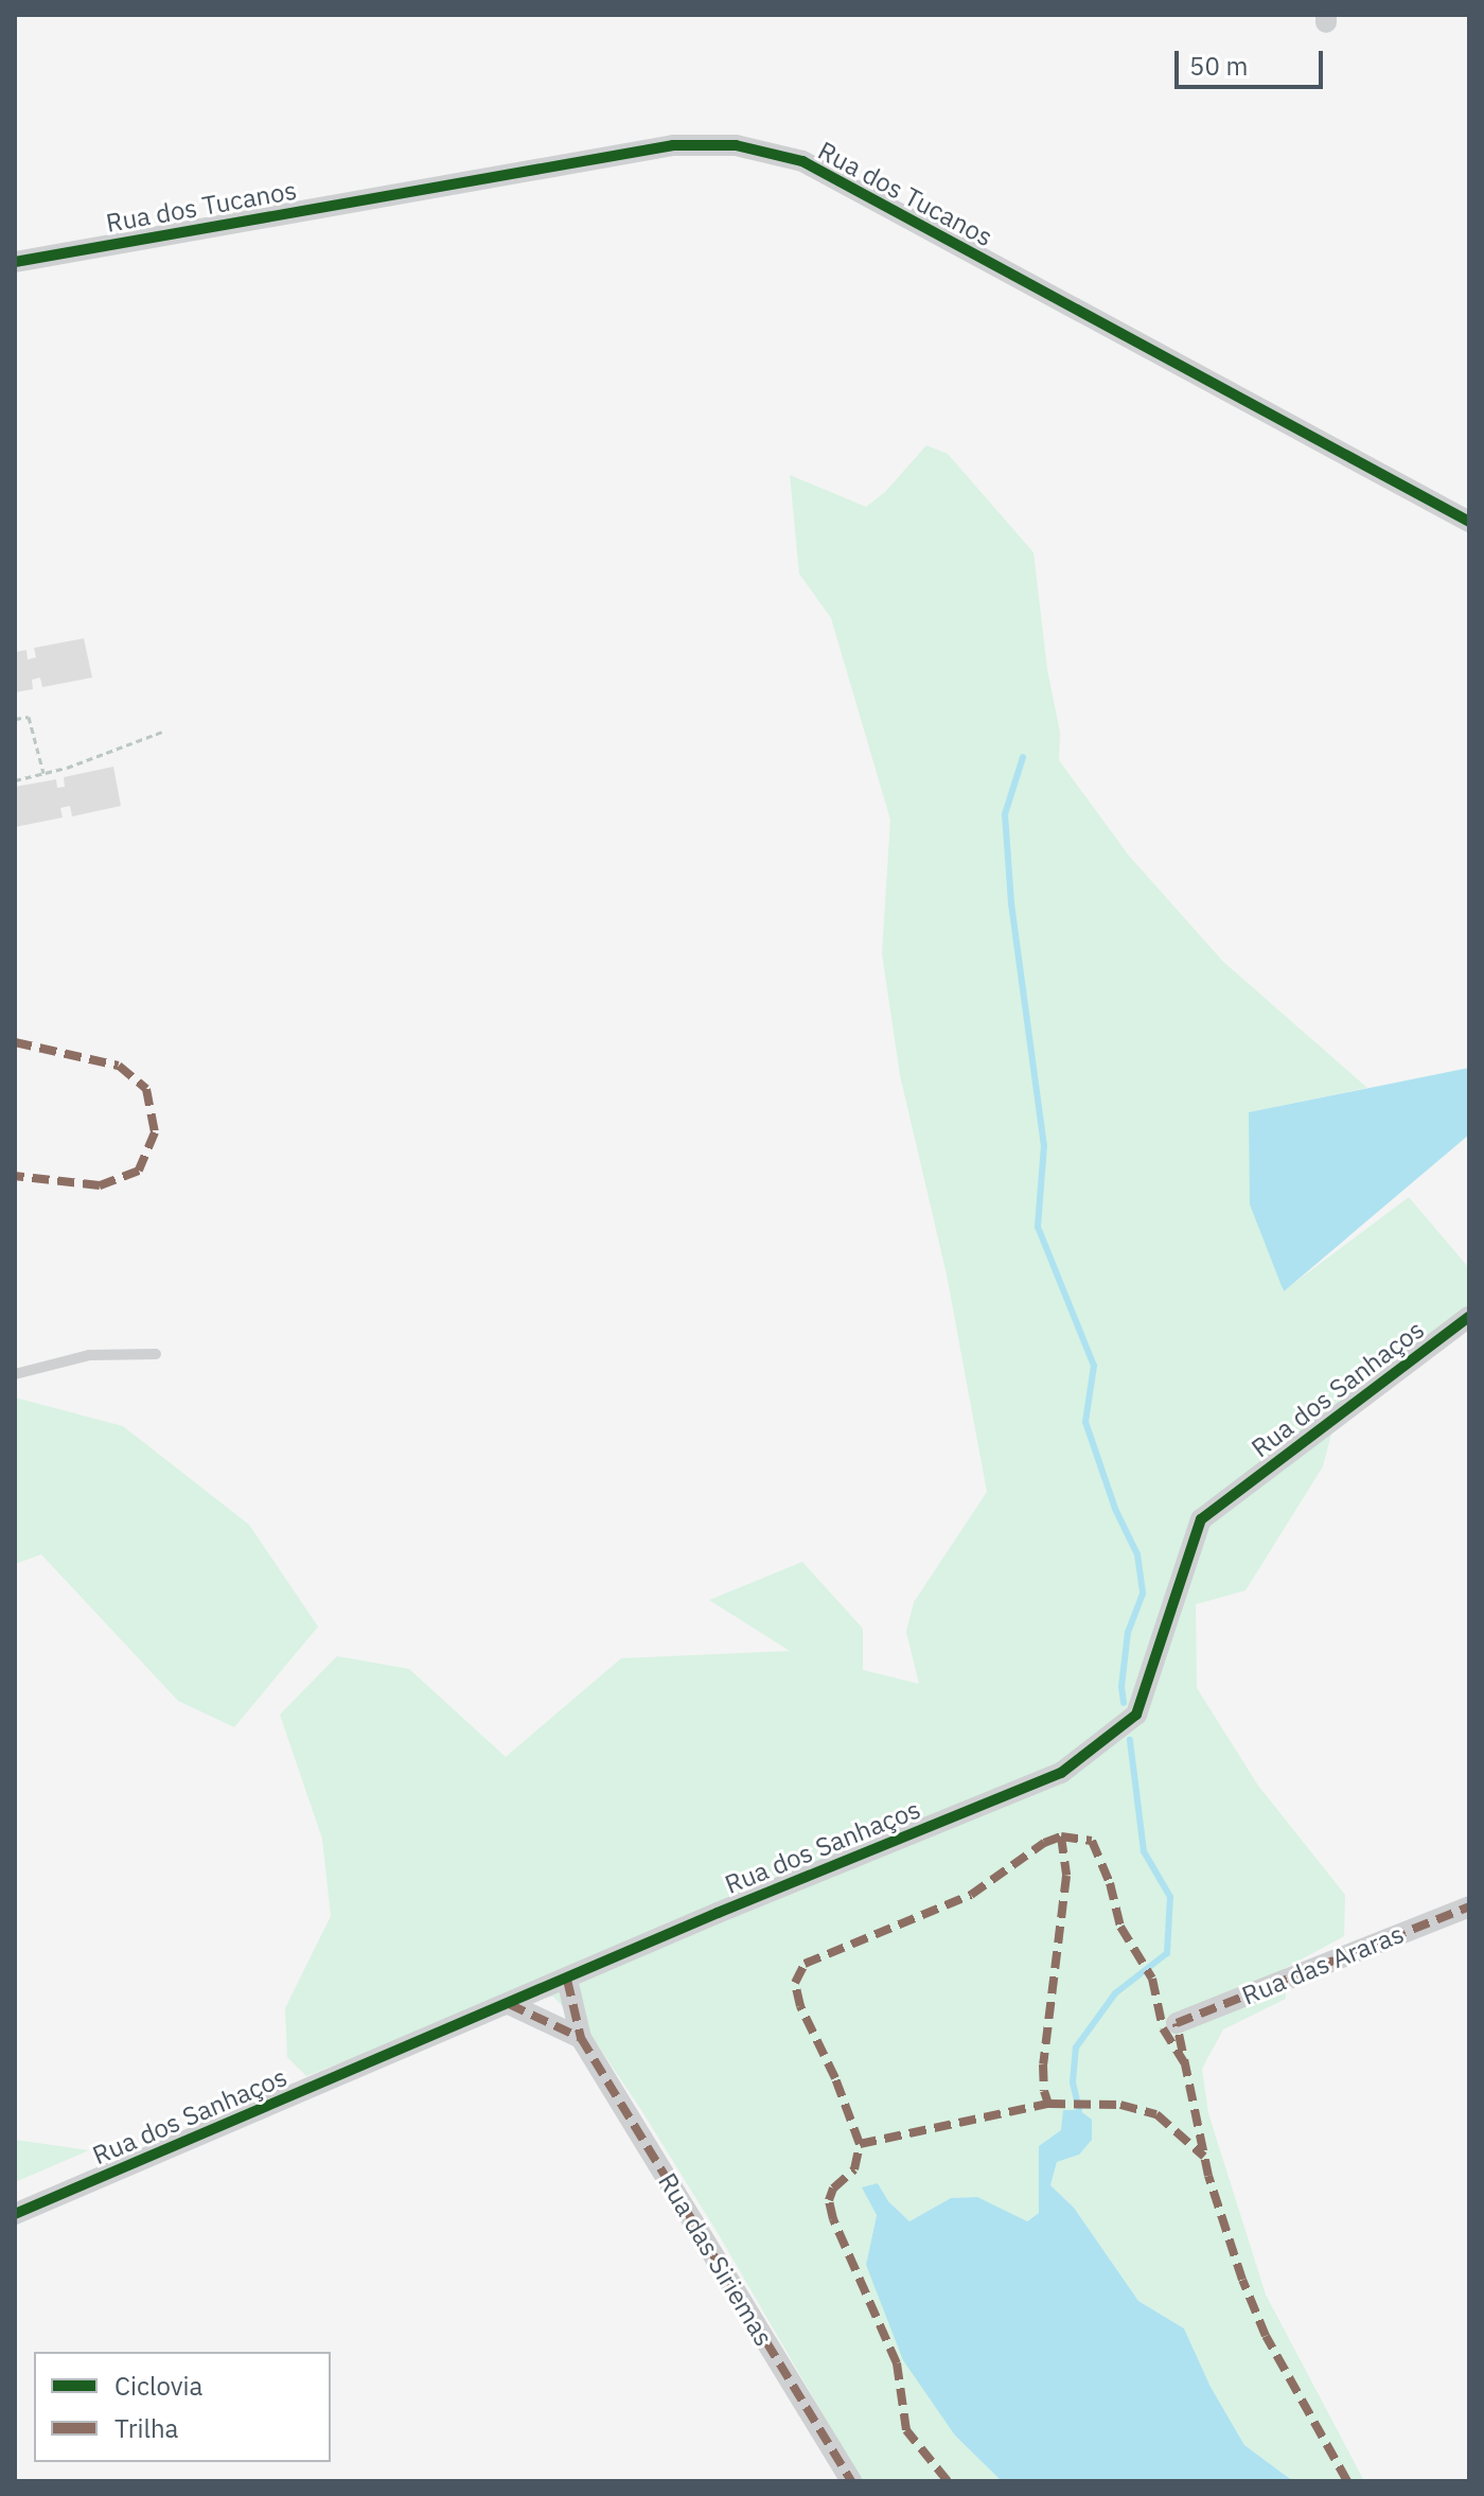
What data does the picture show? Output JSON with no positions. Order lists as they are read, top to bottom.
{
  "streets": {
    "street": [
      "Rua dos Tucanos",
      "Rua dos Sanhaços",
      "Rua das Araras",
      "Rua das Siriemas"
    ]
  },
  "crossings": [
    ["Rua dos Sanhaços", "Rua das Siriemas"]
  ],
  "legend": ["Ciclovia", "Trilha"],
  "scale_bar": "50 m"
}
